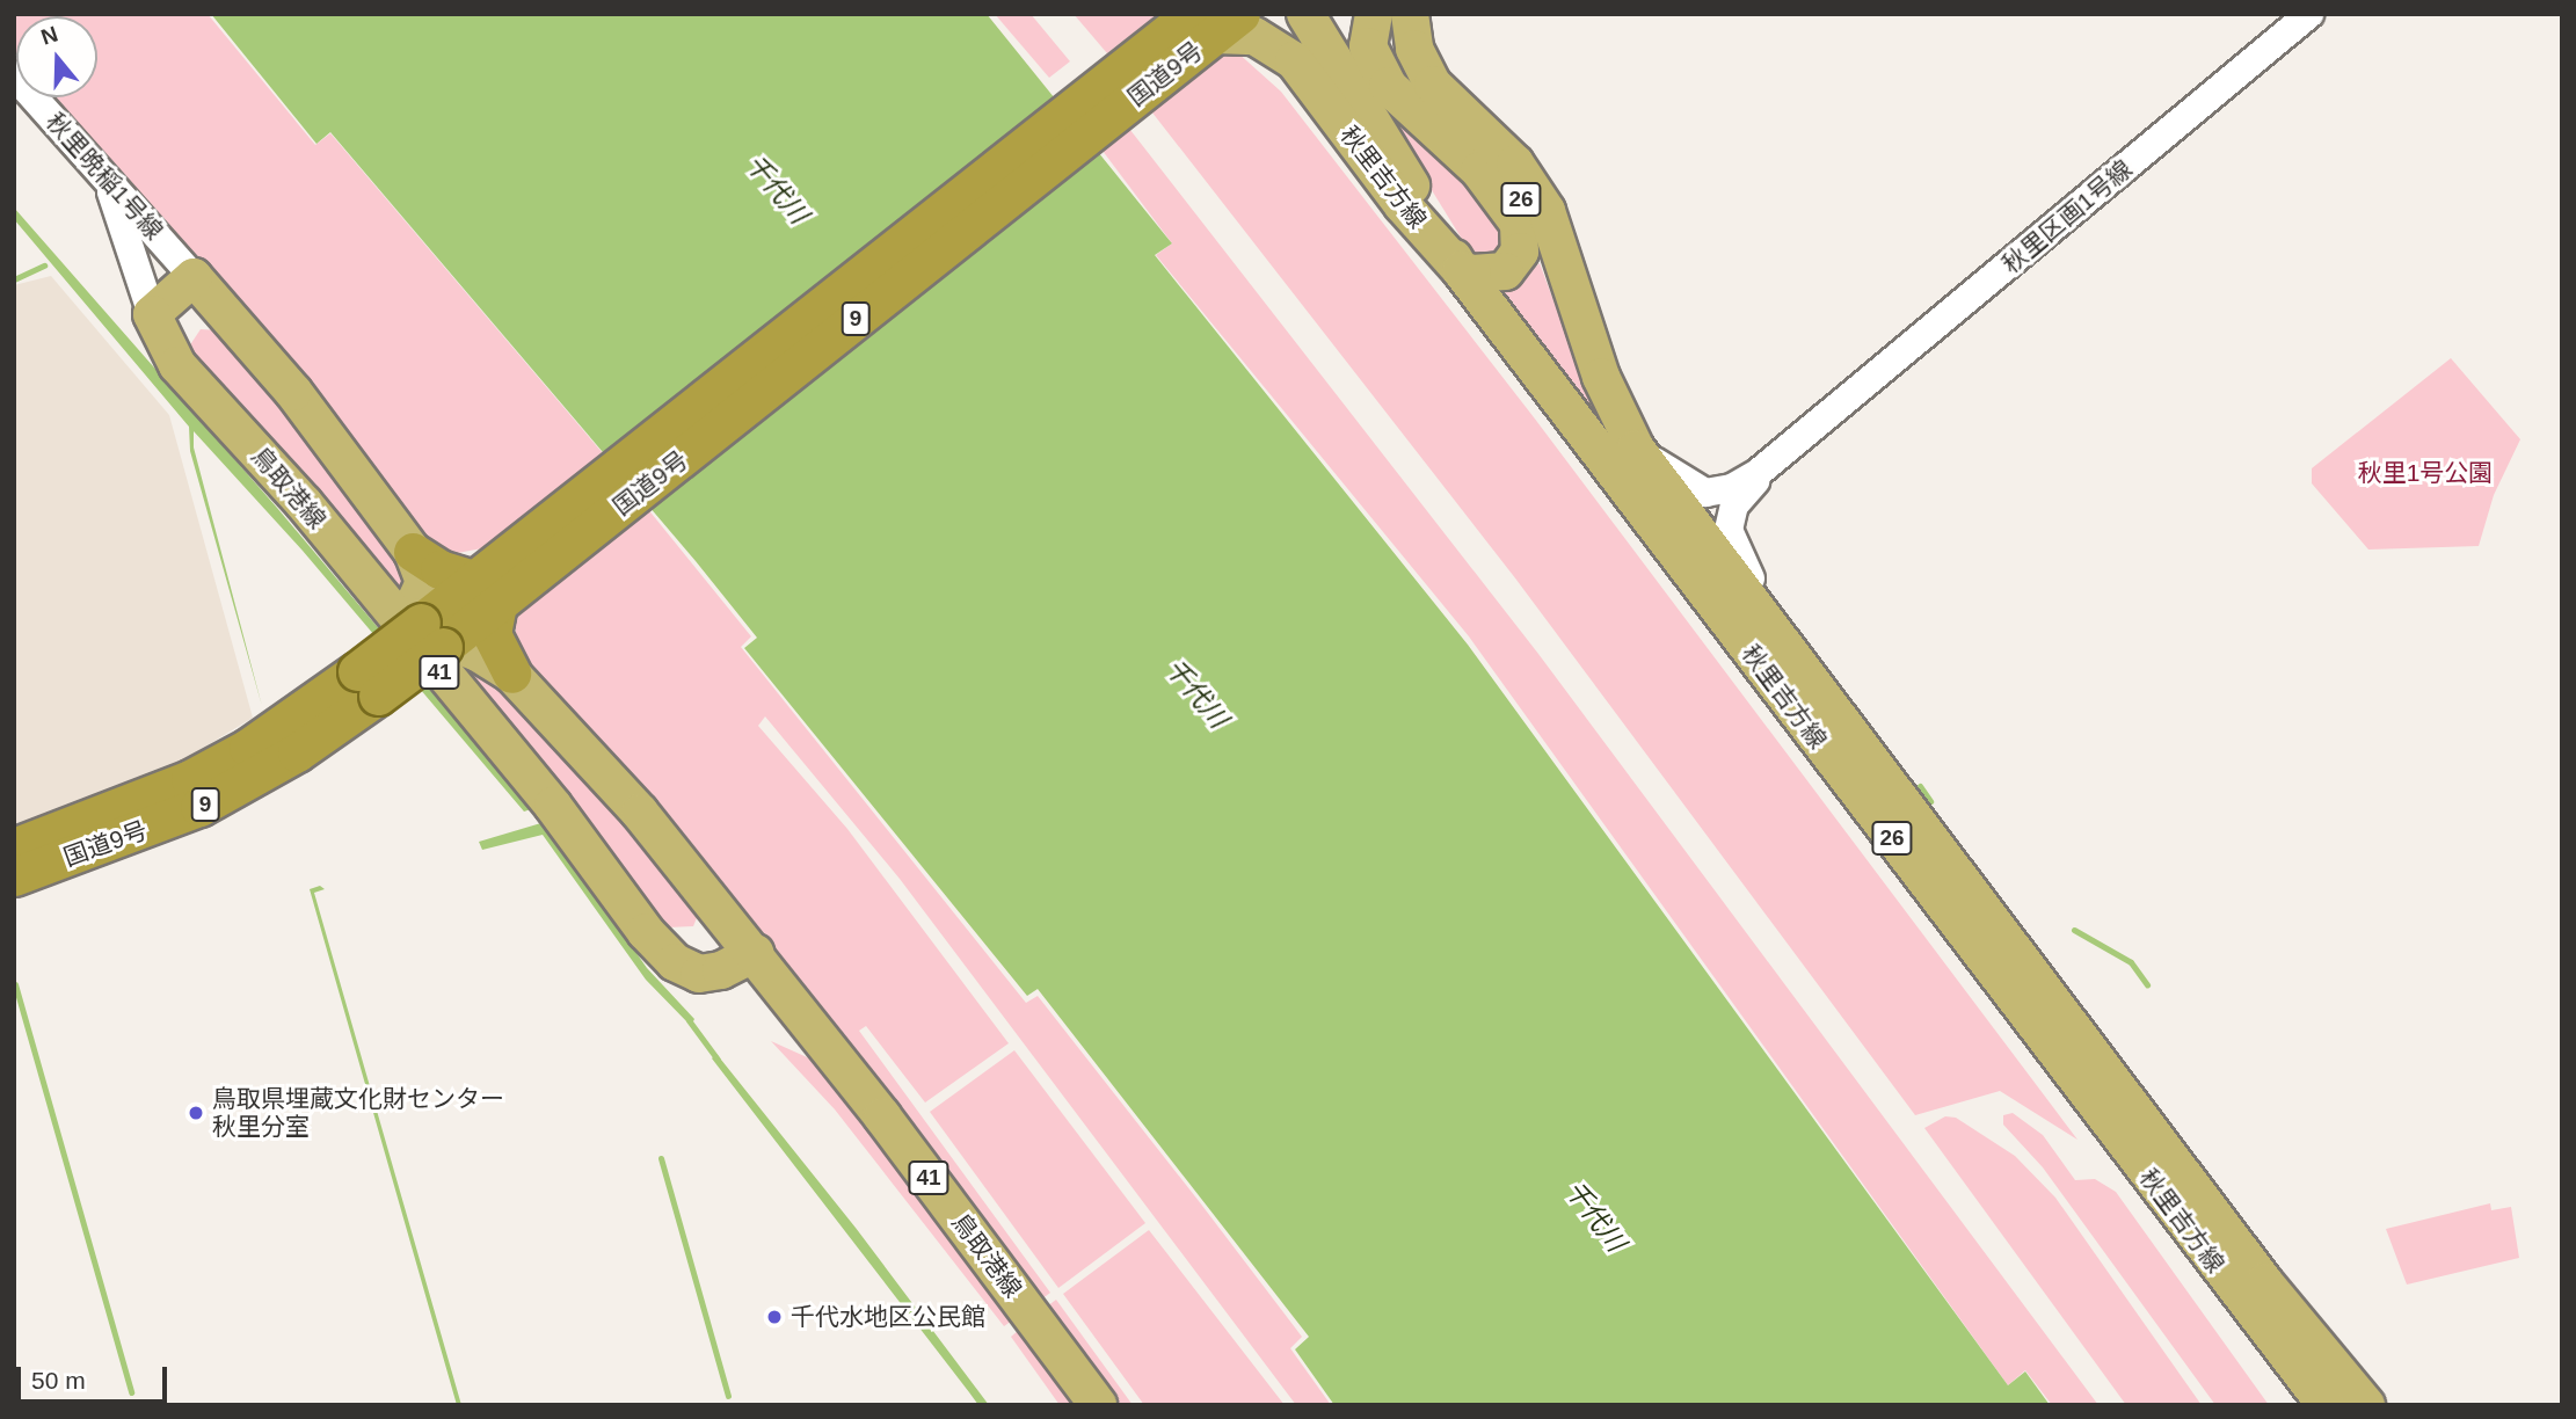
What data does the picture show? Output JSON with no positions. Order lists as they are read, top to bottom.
{
  "streets": {
    "highway": ["国道9号", "9"],
    "main road": [
      "秋里吉方線",
      "26",
      "鳥取港線",
      "41"
    ],
    "street": ["秋里晩稲1号線", "秋里区画1号線"]
  },
  "crossings": [
    ["国道9号", "秋里吉方線"],
    ["国道9号", "鳥取港線"],
    ["秋里吉方線", "26"]
  ],
  "water": ["千代川"],
  "parks": ["秋里1号公園"],
  "places": ["鳥取県埋蔵文化財センター 秋里分室", "千代水地区公民館"],
  "scale_bar": "50 m",
  "north": "top"
}
